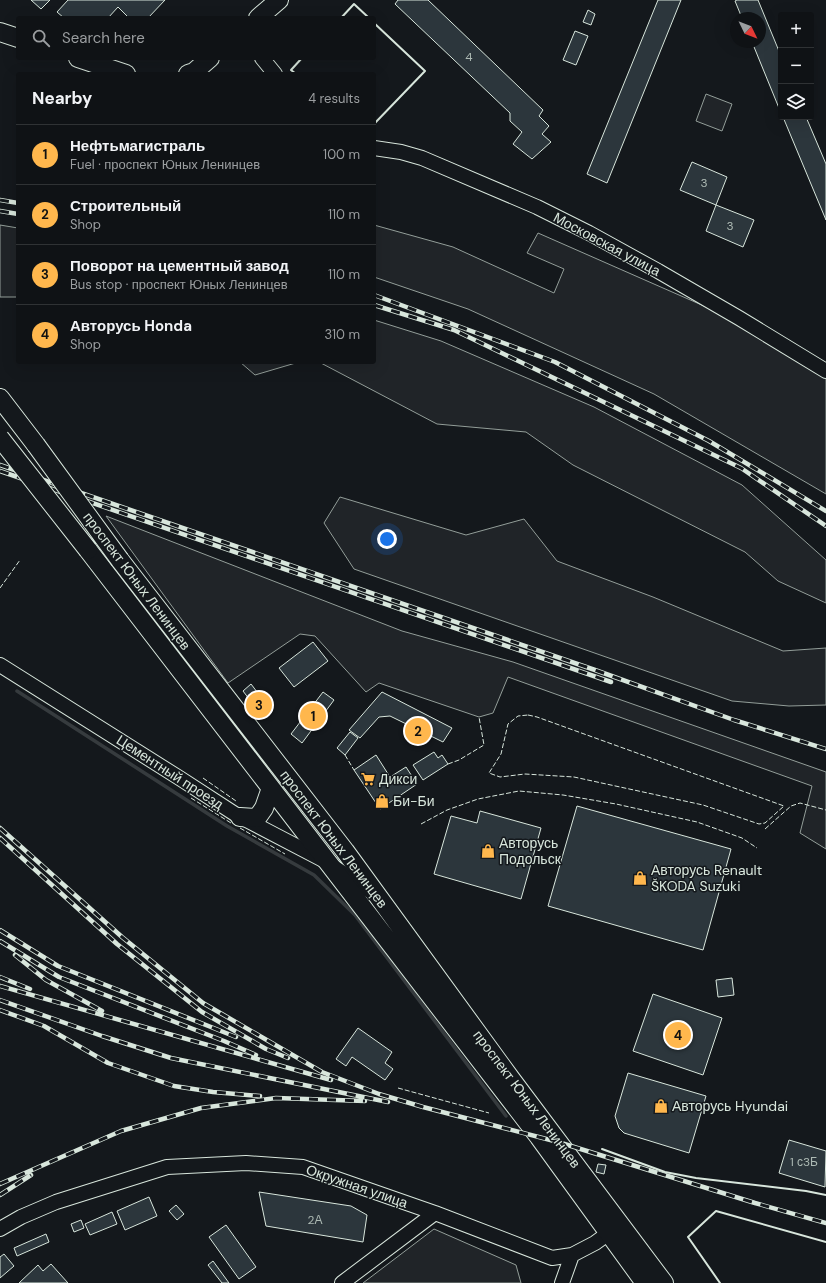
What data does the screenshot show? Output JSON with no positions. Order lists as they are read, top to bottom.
{
  "streets": {
    "main road": ["проспект Юных Ленинцев"],
    "street": ["Московская улица", "Цементный проезд", "Окружная улица"]
  },
  "crossings": [
    ["проспект Юных Ленинцев", "Цементный проезд"]
  ],
  "places": {
    "supermarket": ["Дикси"],
    "shop": [
      "Би-Би",
      "Авторусь Подольск",
      "Авторусь Renault ŠKODA Suzuki",
      "Авторусь Hyundai"
    ]
  },
  "house_numbers": [
    "4",
    "3",
    "3",
    "1 с3Б",
    "2А"
  ],
  "north": "bottom right",
  "page": {
    "map_buttons": ["+", "−"],
    "search": "Search here",
    "heading": ["Nearby", "4 results"],
    "list": [
      {
        "mark": "1",
        "name": "Нефтьмагистраль",
        "note": "Fuel · проспект Юных Ленинцев",
        "value": "100 m"
      },
      {
        "mark": "2",
        "name": "Строительный",
        "note": "Shop",
        "value": "110 m"
      },
      {
        "mark": "3",
        "name": "Поворот на цементный завод",
        "note": "Bus stop · проспект Юных Ленинцев",
        "value": "110 m"
      },
      {
        "mark": "4",
        "name": "Авторусь Honda",
        "note": "Shop",
        "value": "310 m"
      }
    ],
    "pins": [
      "3",
      "1",
      "2",
      "4"
    ]
  }
}
